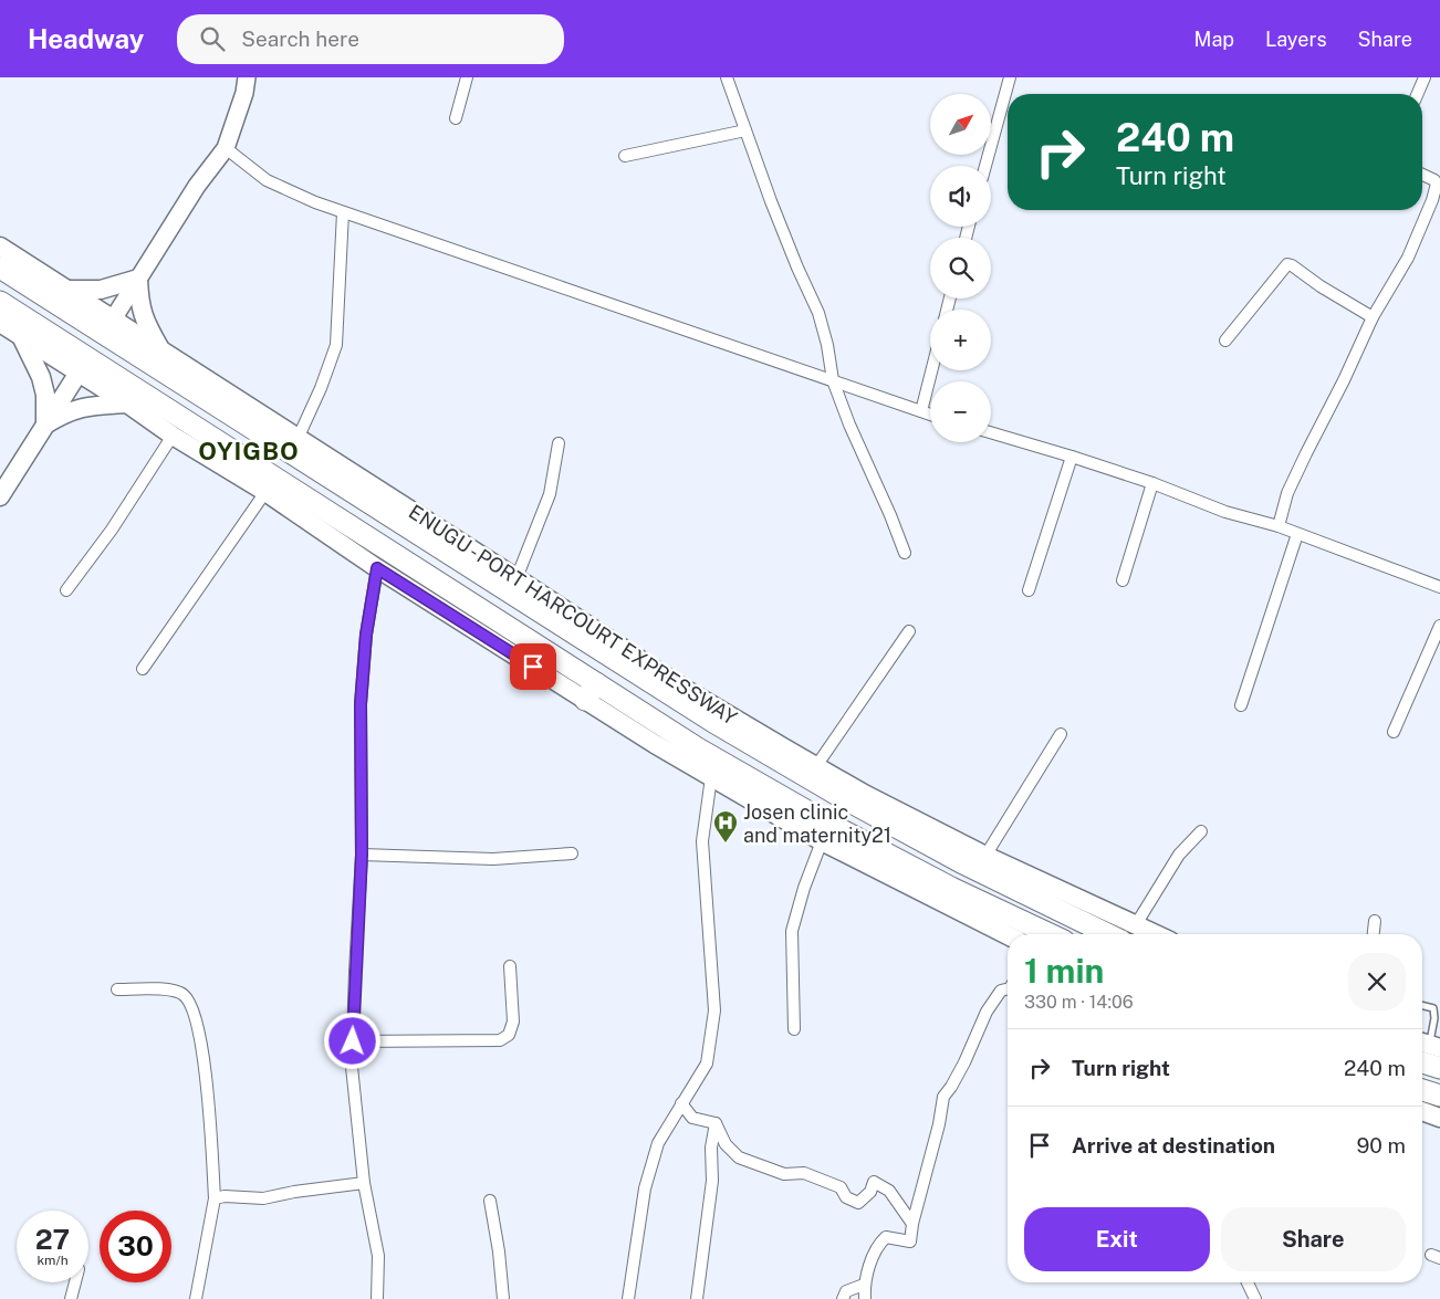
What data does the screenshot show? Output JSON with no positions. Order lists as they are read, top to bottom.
{
  "streets": {
    "highway": ["ENUGU - PORT HARCOURT EXPRESSWAY"]
  },
  "districts": ["OYIGBO"],
  "places": {
    "hospital": ["Josen clinic and maternity21"]
  },
  "north": "top right",
  "page": {
    "header": "Headway",
    "search": "Search here",
    "nav": ["Map", "Layers", "Share"],
    "map_buttons": ["+", "−"],
    "turn": ["240 m", "Turn right"],
    "heading": ["1 min", "330 m · 14:06"],
    "list": [
      {
        "name": "Turn right",
        "value": "240 m"
      },
      {
        "name": "Arrive at destination",
        "value": "90 m"
      }
    ],
    "buttons": ["Exit", "Share"],
    "speed": "27 km/h",
    "limit": "30"
  }
}
